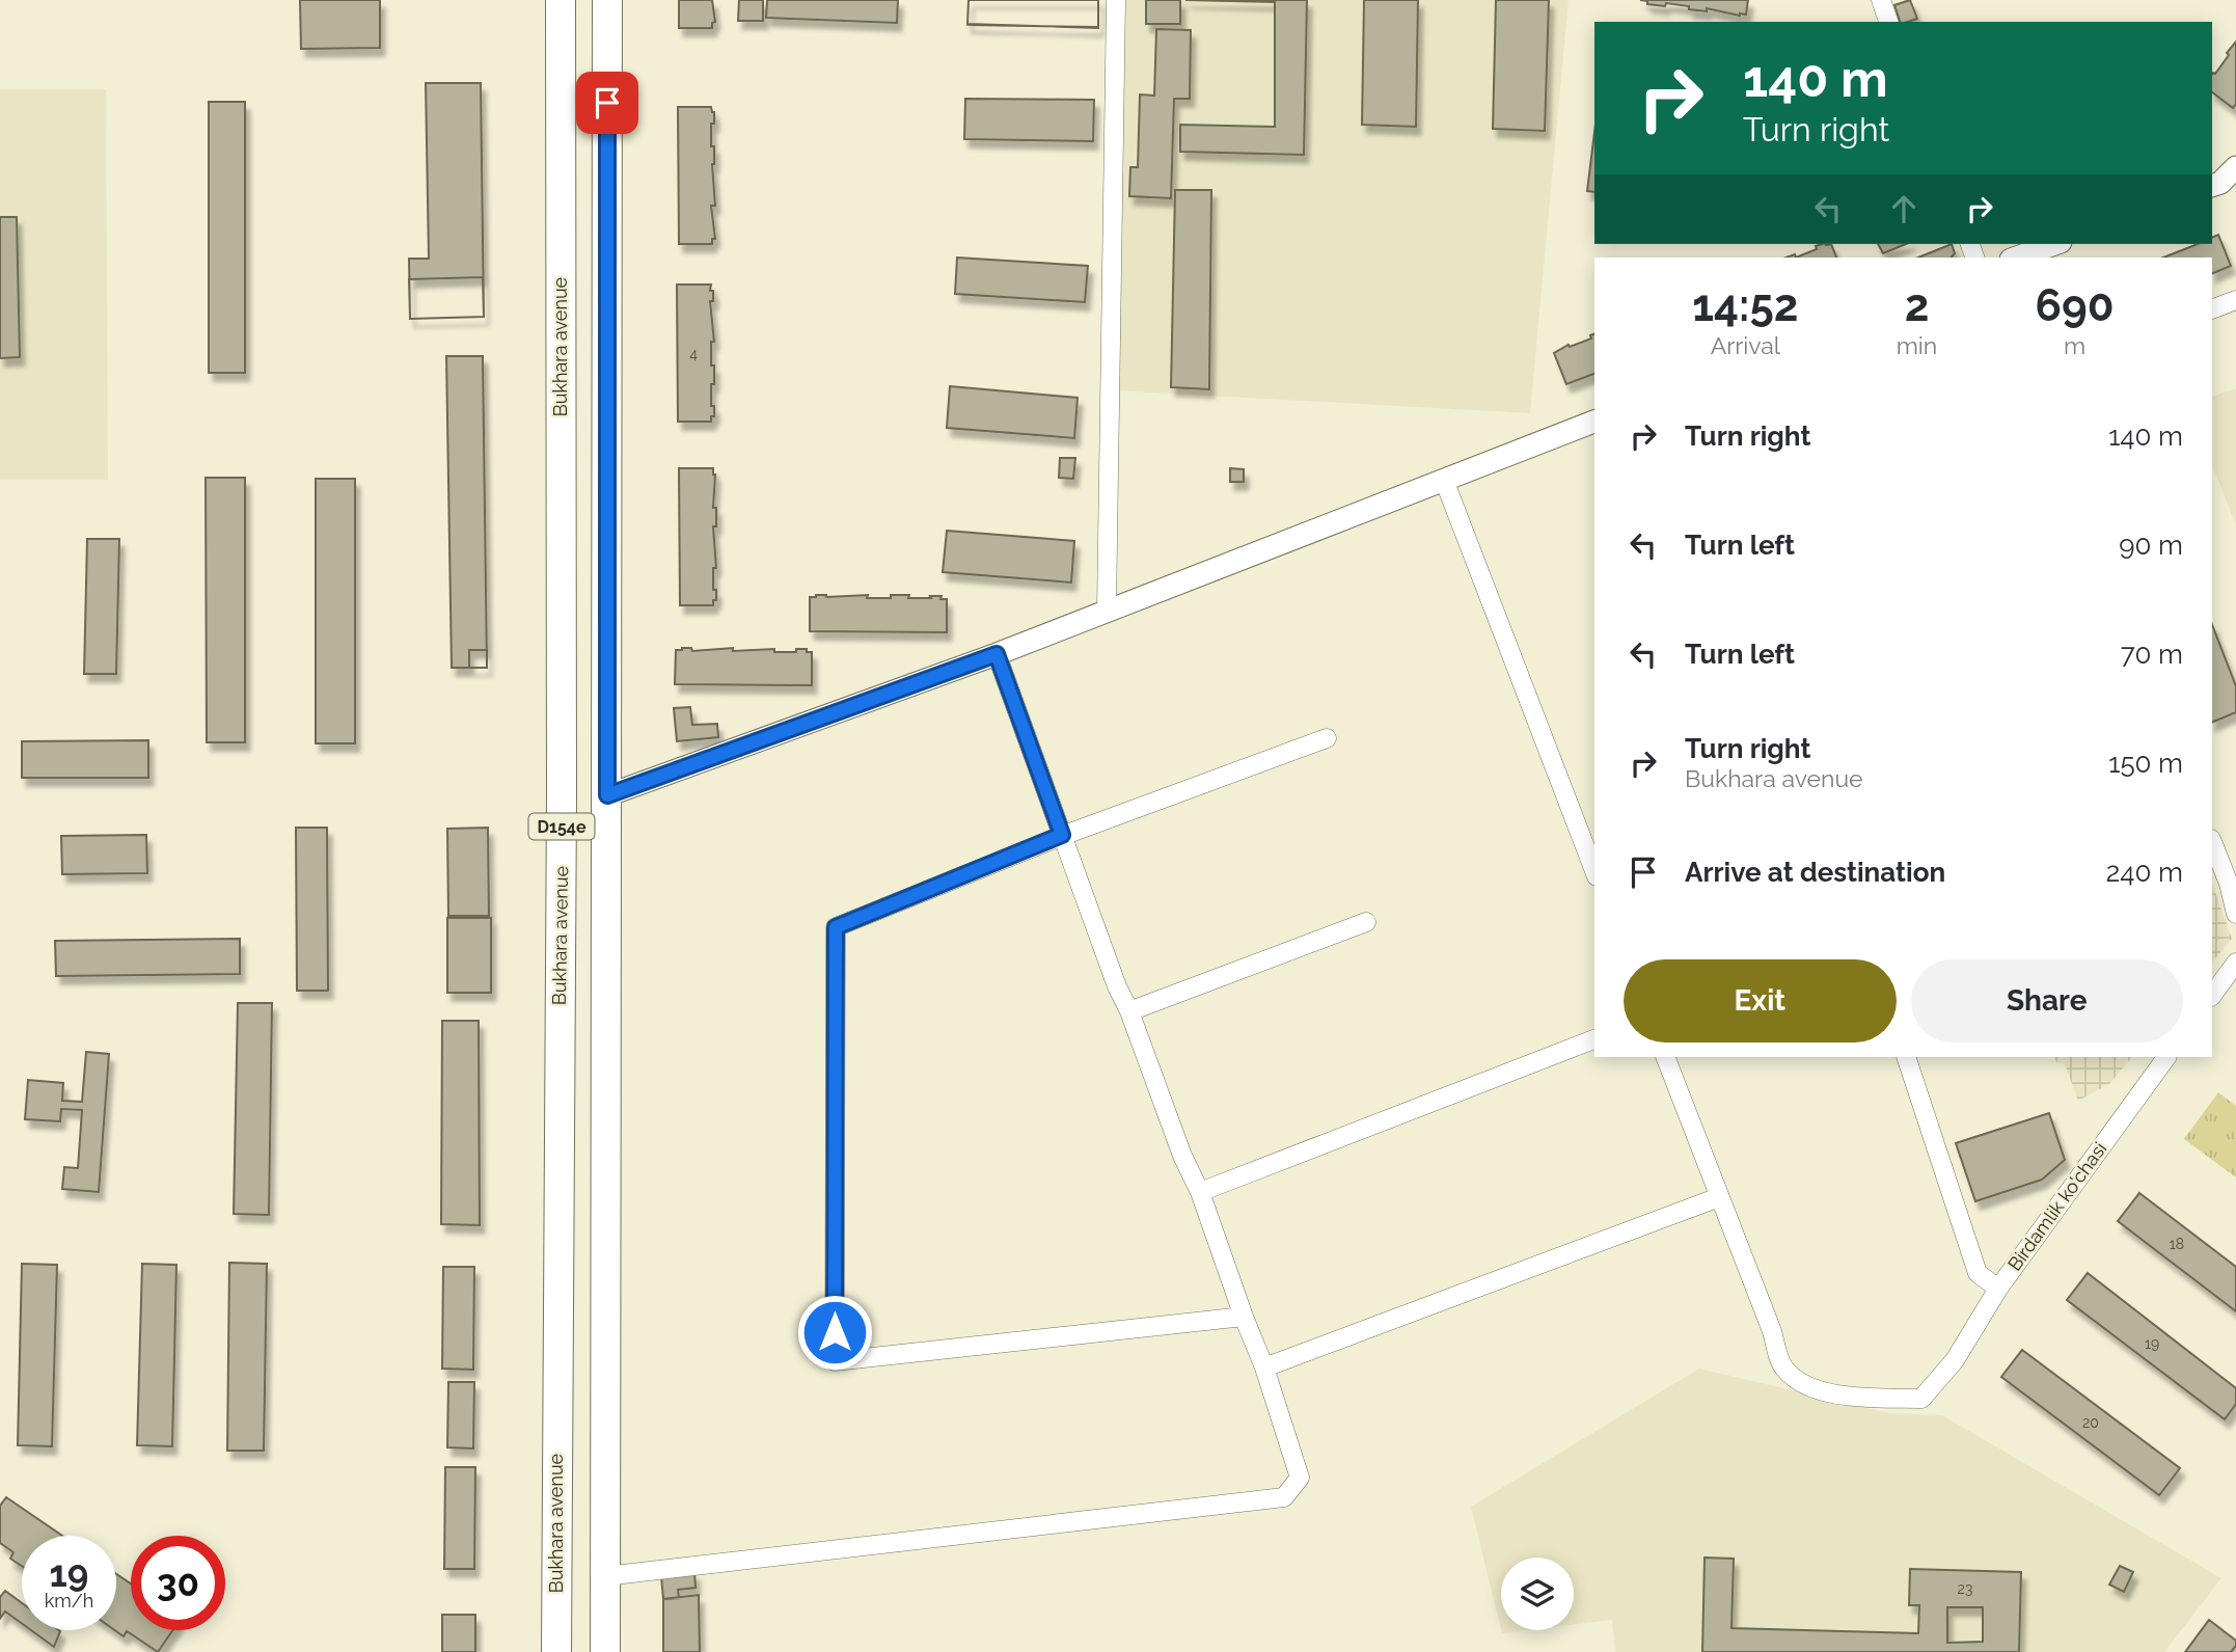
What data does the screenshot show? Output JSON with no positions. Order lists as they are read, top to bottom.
{
  "streets": {
    "main road": ["Bukhara avenue", "D154e"],
    "street": ["Birdamlik ko'chasi"]
  },
  "house_numbers": [
    "4",
    "18",
    "19",
    "20",
    "23"
  ],
  "page": {
    "turn": ["140 m", "Turn right"],
    "eta": [
      "14:52",
      "Arrival",
      "2",
      "min",
      "690",
      "m"
    ],
    "list": [
      {
        "name": "Turn right",
        "value": "140 m"
      },
      {
        "name": "Turn left",
        "value": "90 m"
      },
      {
        "name": "Turn left",
        "value": "70 m"
      },
      {
        "name": "Turn right",
        "note": "Bukhara avenue",
        "value": "150 m"
      },
      {
        "name": "Arrive at destination",
        "value": "240 m"
      }
    ],
    "buttons": ["Exit", "Share"],
    "speed": "19 km/h",
    "limit": "30"
  }
}
